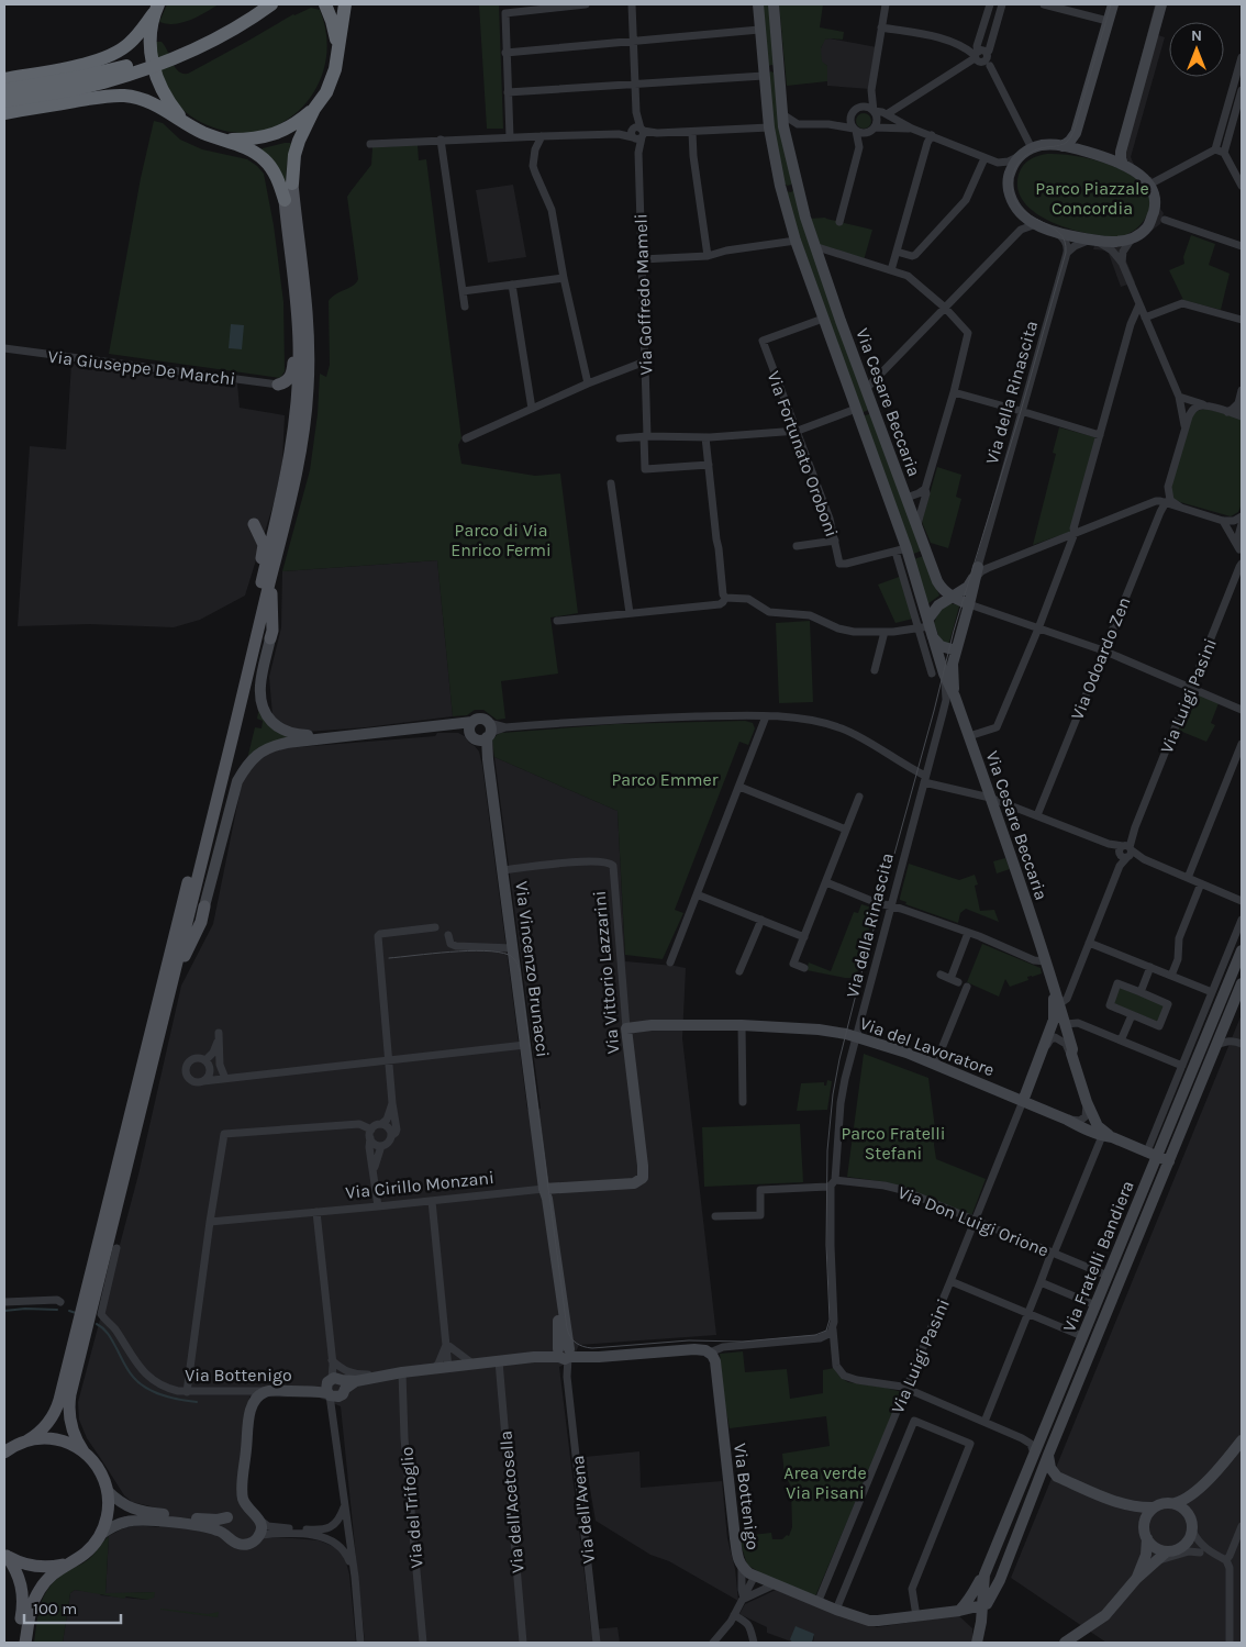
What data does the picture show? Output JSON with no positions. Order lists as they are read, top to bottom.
{
  "streets": {
    "street": [
      "Via Goffredo Mameli",
      "Via Giuseppe De Marchi",
      "Via della Rinascita",
      "Via Cesare Beccaria",
      "Via Fortunato Oroboni",
      "Via Odoardo Zen",
      "Via Luigi Pasini",
      "Via Vincenzo Brunacci",
      "Via Vittorio Lazzarini",
      "Via del Lavoratore",
      "Via Cirillo Monzani",
      "Via Don Luigi Orione",
      "Via Fratelli Bandiera",
      "Via Bottenigo",
      "Via dell'Acetosella",
      "Via del Trifoglio",
      "Via dell'Avena"
    ]
  },
  "crossings": [
    ["Via della Rinascita", "Via Cesare Beccaria"],
    ["Via della Rinascita", "Via Fortunato Oroboni"],
    ["Via della Rinascita", "Via Luigi Pasini"],
    ["Via della Rinascita", "Via del Lavoratore"],
    ["Via della Rinascita", "Via Don Luigi Orione"],
    ["Via della Rinascita", "Via Fratelli Bandiera"],
    ["Via Cesare Beccaria", "Via Fortunato Oroboni"],
    ["Via Cesare Beccaria", "Via Luigi Pasini"],
    ["Via Cesare Beccaria", "Via del Lavoratore"],
    ["Via Luigi Pasini", "Via del Lavoratore"],
    ["Via Luigi Pasini", "Via Don Luigi Orione"],
    ["Via Luigi Pasini", "Via Bottenigo"],
    ["Via Vincenzo Brunacci", "Via Vittorio Lazzarini"],
    ["Via Vincenzo Brunacci", "Via Cirillo Monzani"],
    ["Via Vincenzo Brunacci", "Via dell'Avena"],
    ["Via Vittorio Lazzarini", "Via del Lavoratore"],
    ["Via Vittorio Lazzarini", "Via Cirillo Monzani"],
    ["Via del Lavoratore", "Via Fratelli Bandiera"],
    ["Via Don Luigi Orione", "Via Fratelli Bandiera"],
    ["Via Fratelli Bandiera", "Via Bottenigo"]
  ],
  "parks": [
    "Parco Piazzale Concordia",
    "Parco di Via Enrico Fermi",
    "Parco Emmer",
    "Parco Fratelli Stefani",
    "Area verde Via Pisani"
  ],
  "scale_bar": "100 m",
  "north": "top"
}
